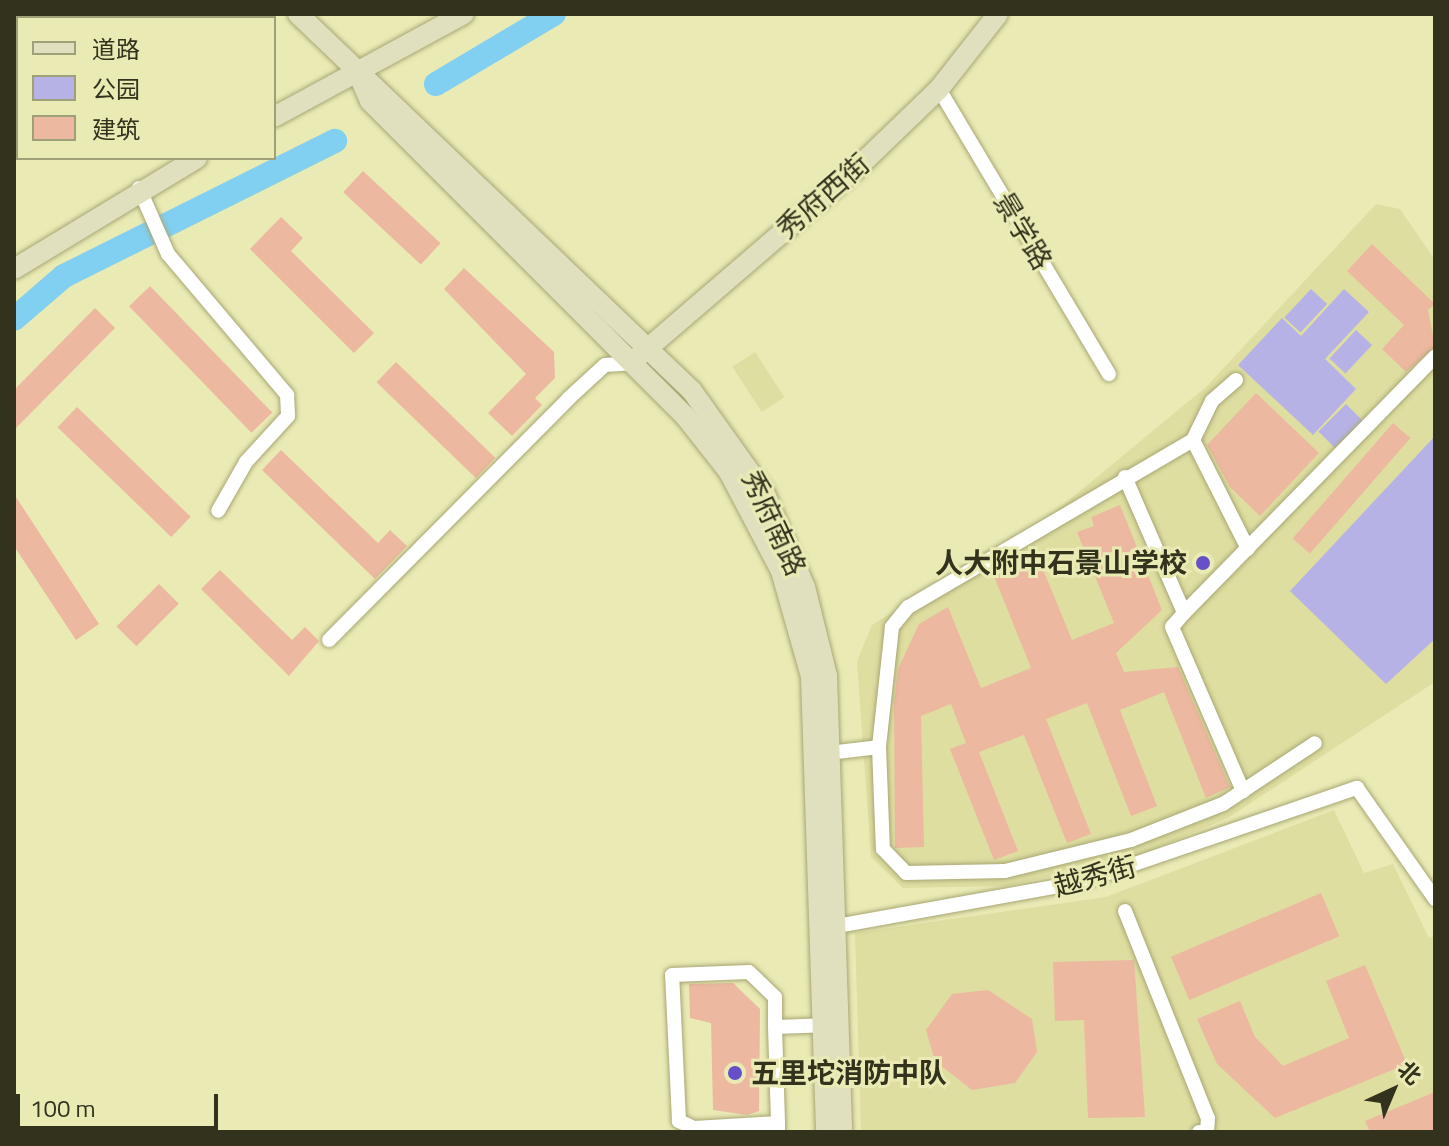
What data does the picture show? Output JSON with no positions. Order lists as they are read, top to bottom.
{
  "streets": {
    "street": [
      "秀府西街",
      "景学路",
      "秀府南路",
      "越秀街"
    ]
  },
  "crossings": [
    ["秀府西街", "景学路"],
    ["秀府西街", "秀府南路"],
    ["秀府南路", "越秀街"]
  ],
  "places": ["人大附中石景山学校", "五里坨消防中队"],
  "legend": ["道路", "公园", "建筑"],
  "scale_bar": "100 m",
  "north": "top right"
}
